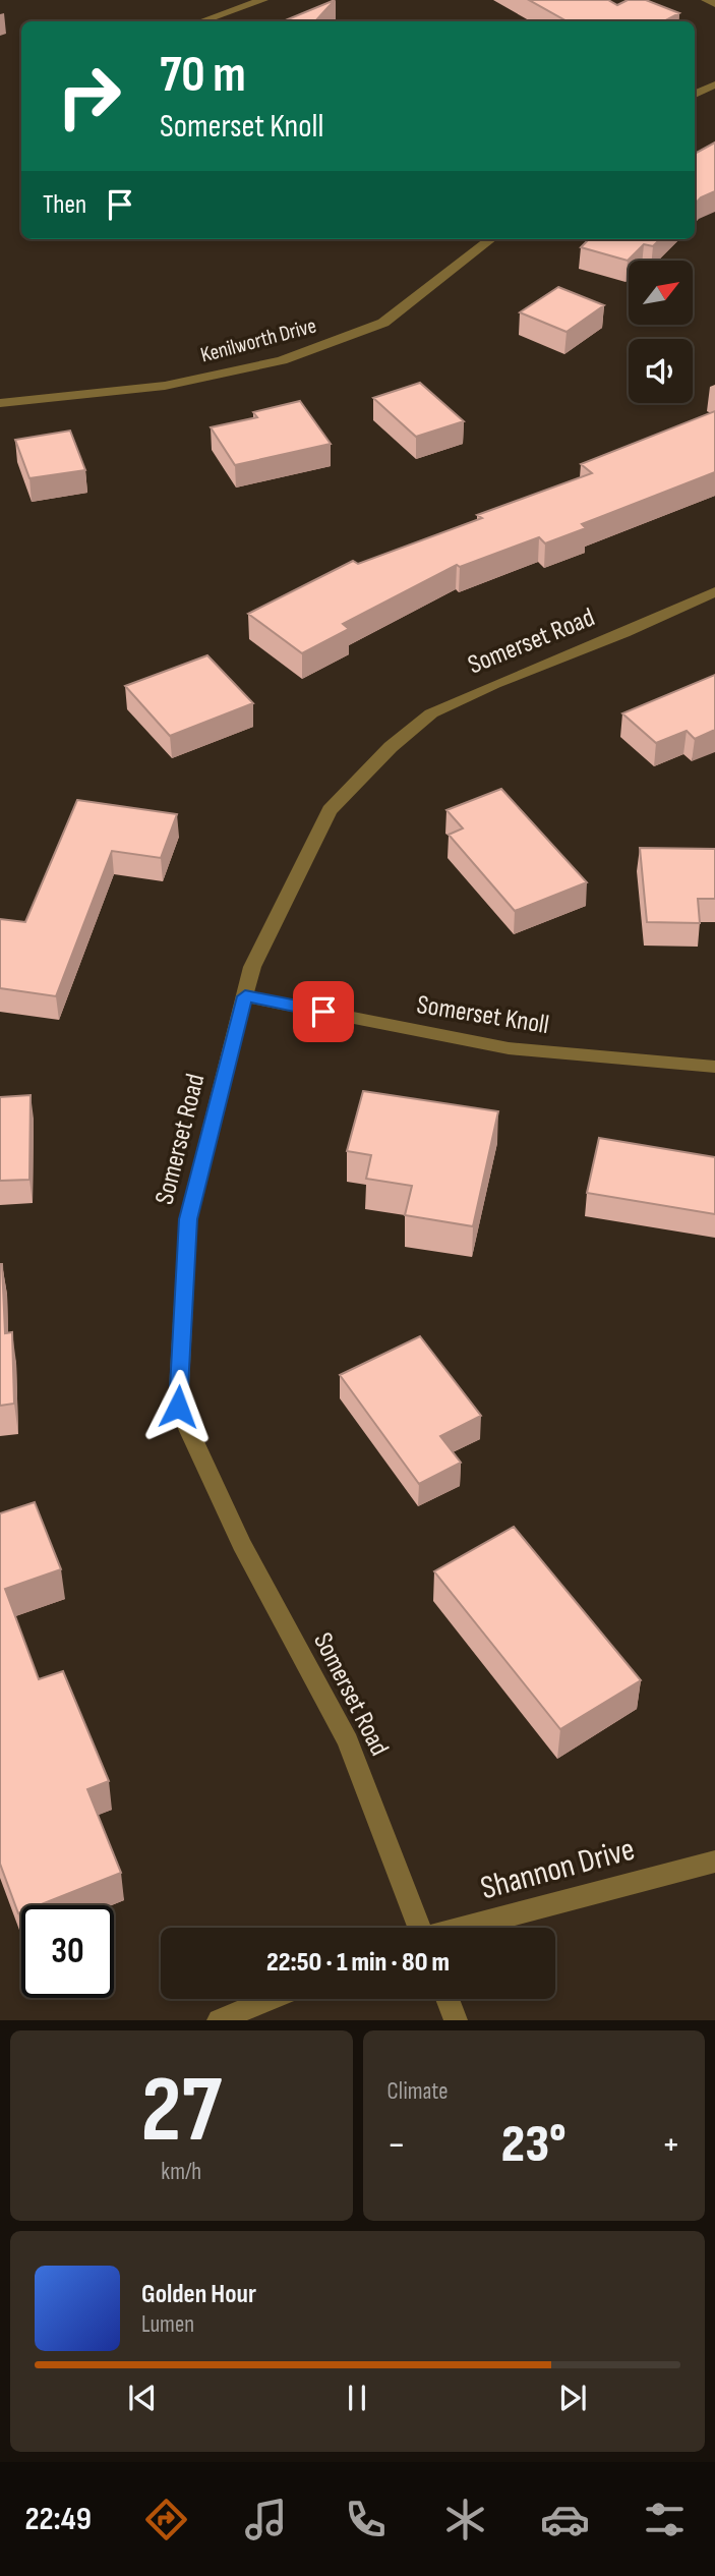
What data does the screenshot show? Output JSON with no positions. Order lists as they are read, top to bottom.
{
  "streets": {
    "street": [
      "Kenilworth Drive",
      "Somerset Road",
      "Somerset Knoll",
      "Shannon Drive"
    ]
  },
  "crossings": [
    ["Somerset Road", "Somerset Knoll"]
  ],
  "north": "top right",
  "page": {
    "turn": ["70 m", "Somerset Knoll"],
    "then": "Then",
    "limit": "30",
    "trip": "22:50 · 1 min · 80 m",
    "tile": [
      ["27", "km/h"],
      "Climate"
    ],
    "heat": ["−", "23°", "+"],
    "song": ["Golden Hour", "Lumen"],
    "tabs": "22:49"
  }
}
